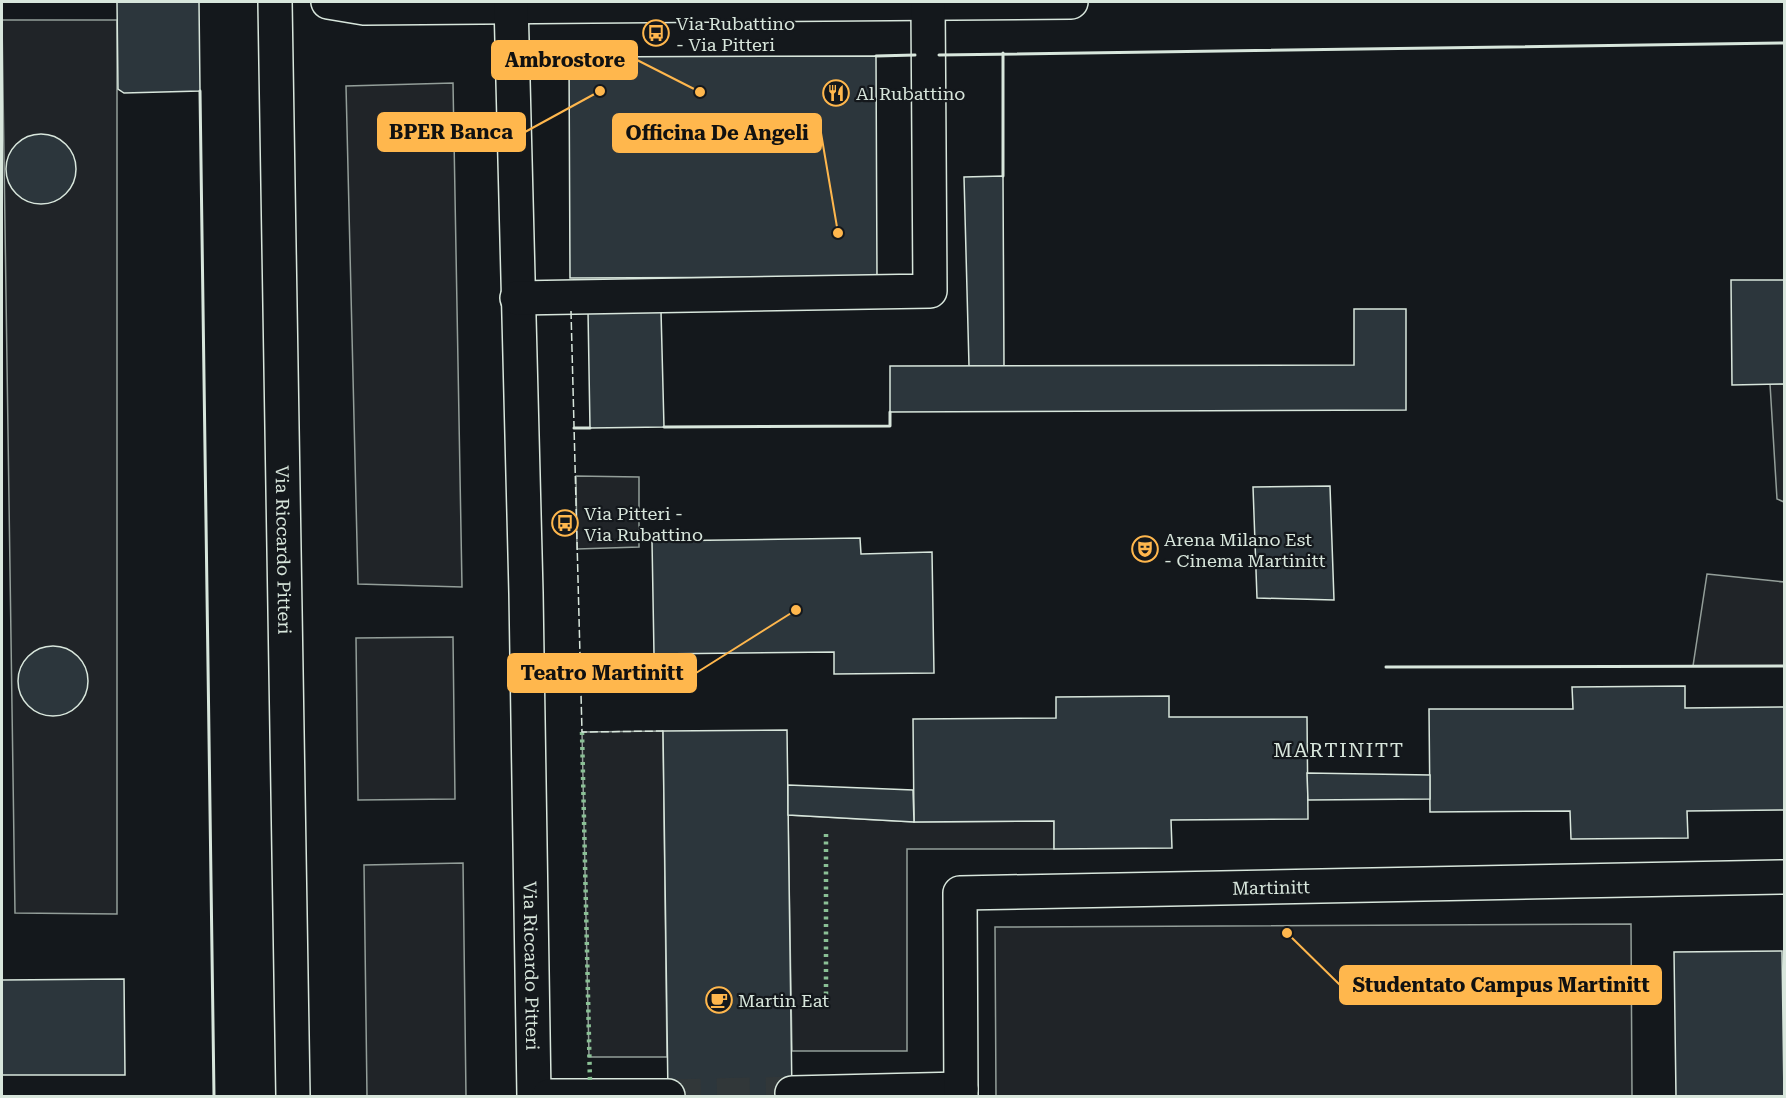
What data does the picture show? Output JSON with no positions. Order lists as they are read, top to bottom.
{
  "streets": {
    "street": ["Via Riccardo Pitteri", "Martinitt"]
  },
  "districts": ["MARTINITT"],
  "places": {
    "bus stop": ["Via Rubattino - Via Pitteri", "Via Pitteri - Via Rubattino"],
    "other": [
      "BPER Banca",
      "Ambrostore",
      "Officina De Angeli",
      "Teatro Martinitt",
      "Studentato Campus Martinitt"
    ],
    "restaurant": ["Al Rubattino"],
    "theatre": ["Arena Milano Est - Cinema Martinitt"],
    "cafe": ["Martin Eat"]
  }
}
